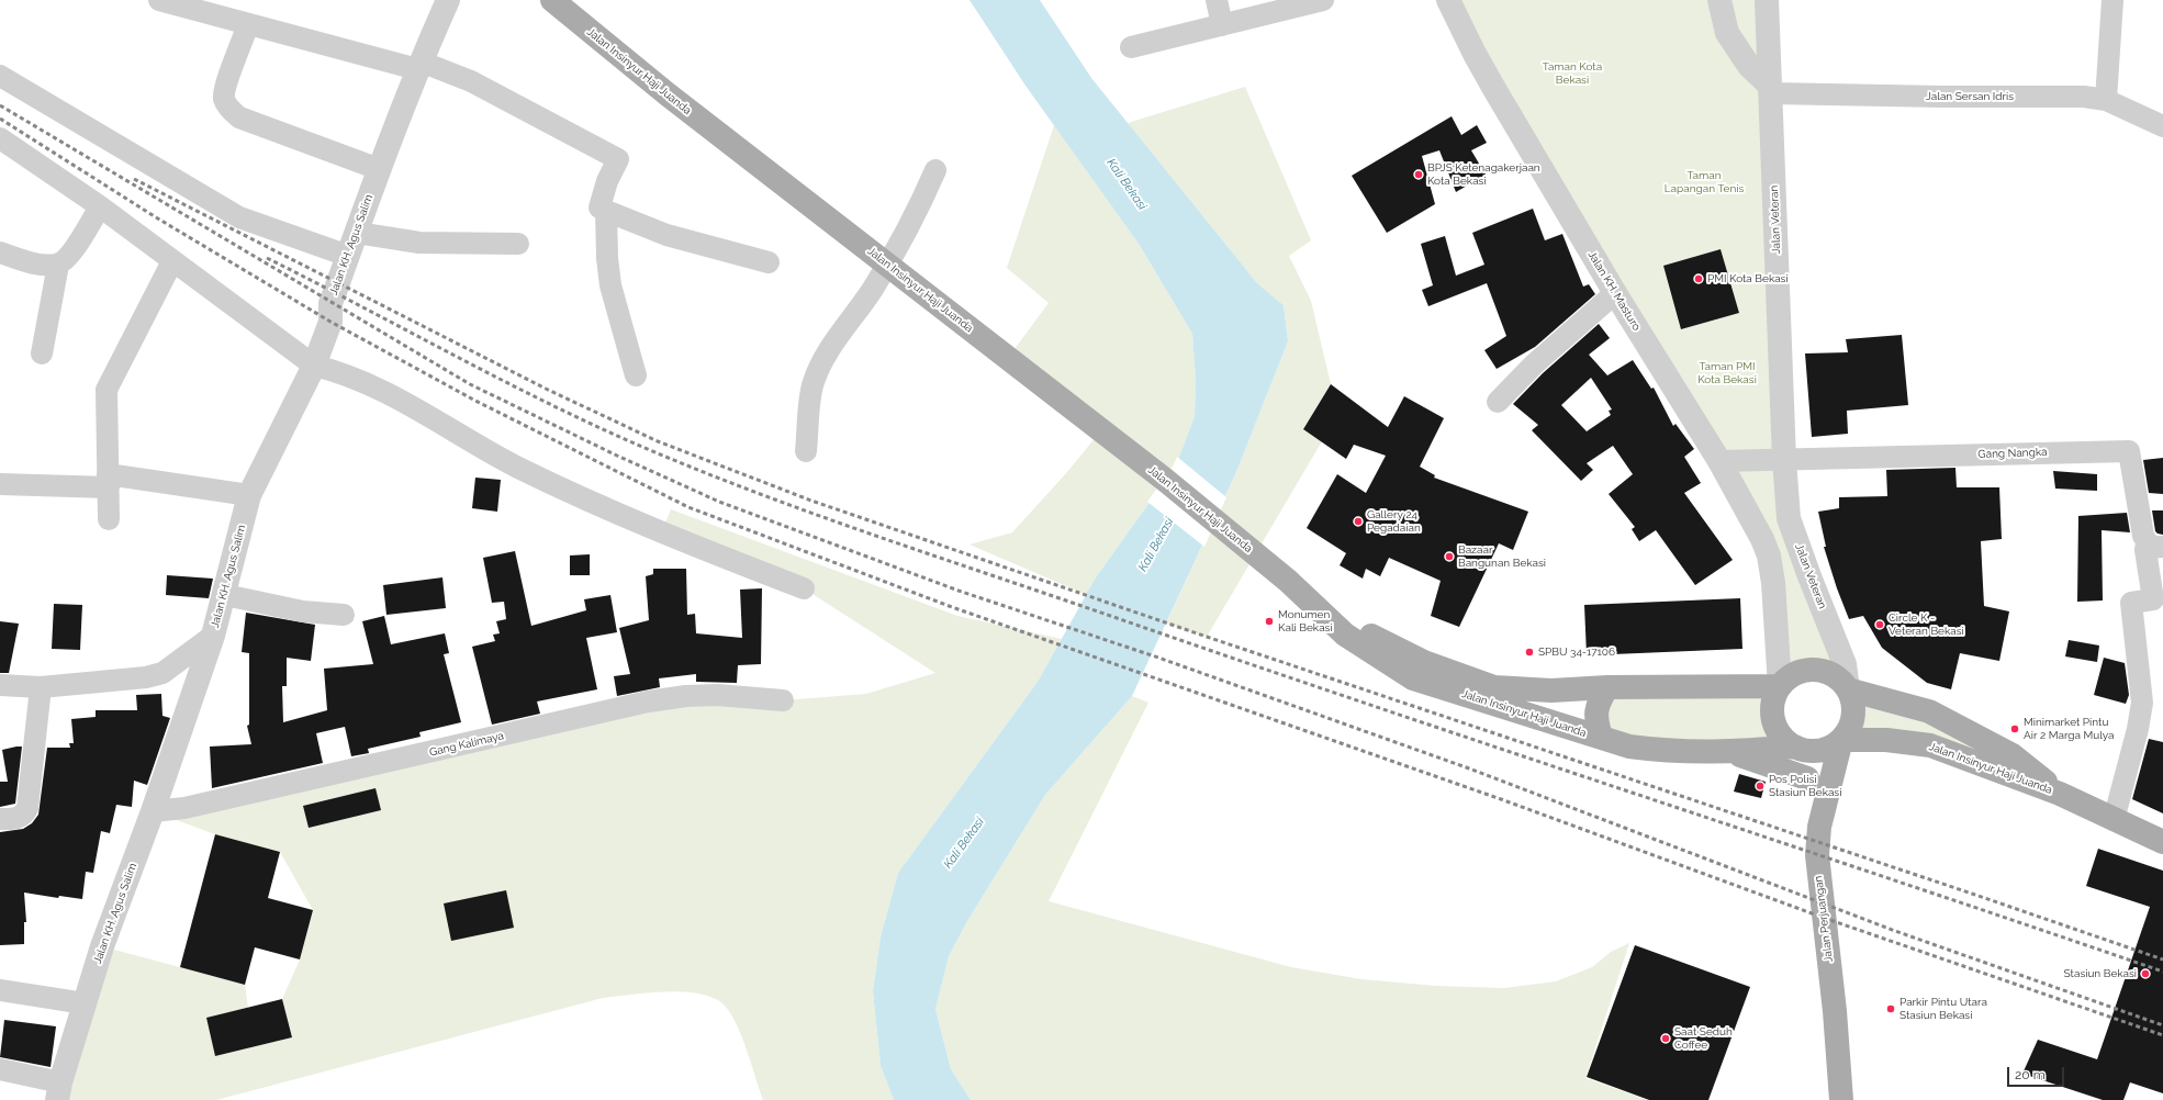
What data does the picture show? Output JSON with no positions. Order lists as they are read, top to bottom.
{
  "streets": {
    "main road": ["Jalan Insinyur Haji Juanda", "Jalan Perjuangan"],
    "street": [
      "Jalan Sersan Idris",
      "Jalan Veteran",
      "Jalan KH. Agus Salim",
      "Jalan KH. Masturo",
      "Gang Nangka",
      "Gang Kalimaya"
    ]
  },
  "crossings": [
    ["Jalan Insinyur Haji Juanda", "Jalan Veteran"],
    ["Jalan Insinyur Haji Juanda", "Jalan KH. Masturo"],
    ["Jalan Insinyur Haji Juanda", "Jalan Perjuangan"],
    ["Jalan Sersan Idris", "Jalan Veteran"],
    ["Jalan Veteran", "Jalan KH. Masturo"],
    ["Jalan Veteran", "Gang Nangka"],
    ["Jalan Veteran", "Jalan Perjuangan"],
    ["Jalan KH. Agus Salim", "Gang Kalimaya"],
    ["Jalan KH. Masturo", "Jalan Perjuangan"]
  ],
  "water": ["Kali Bekasi"],
  "parks": ["Taman Kota Bekasi", "Taman Lapangan Tenis", "Taman PMI Kota Bekasi"],
  "places": [
    "BPJS Ketenagakerjaan Kota Bekasi",
    "PMI Kota Bekasi",
    "Gallery 24 Pegadaian",
    "Bazaar Bangunan Bekasi",
    "Monumen Kali Bekasi",
    "Circle K - Veteran Bekasi",
    "SPBU 34-17106",
    "Minimarket Pintu Air 2 Marga Mulya",
    "Pos Polisi Stasiun Bekasi",
    "Stasiun Bekasi",
    "Parkir Pintu Utara Stasiun Bekasi",
    "Saat Seduh Coffee"
  ],
  "scale_bar": "20 m"
}
